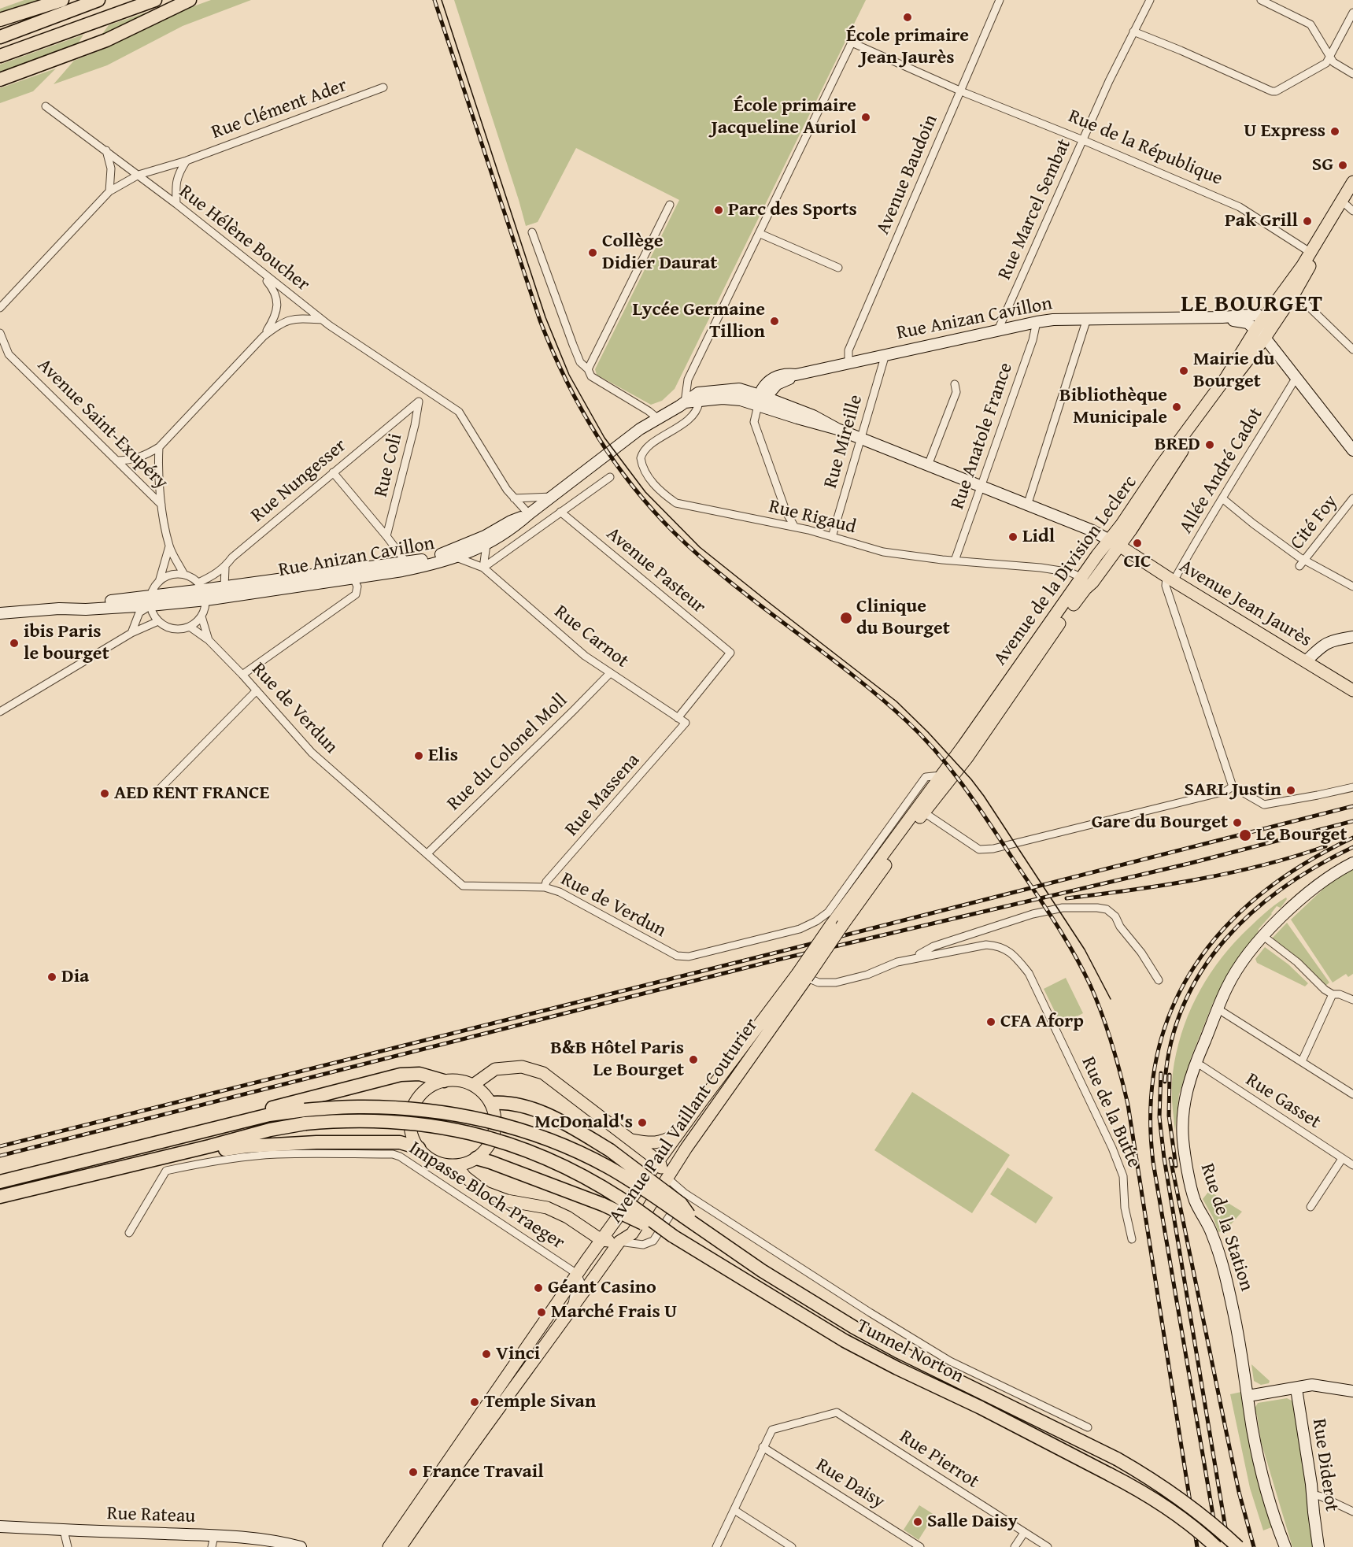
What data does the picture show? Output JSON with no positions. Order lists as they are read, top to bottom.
{
  "streets": {
    "highway": ["Tunnel Norton"],
    "main road": ["Avenue de la Division Leclerc", "Avenue Jean Jaurès", "Avenue Paul Vaillant Couturier"],
    "street": [
      "Rue Clément Ader",
      "Rue de la République",
      "Avenue Baudoin",
      "Rue Marcel Sembat",
      "Rue Hélène Boucher",
      "Rue Anizan Cavillon",
      "Avenue Saint-Exupéry",
      "Rue Anatole France",
      "Rue Mireille",
      "Rue Coli",
      "Allée André Cadot",
      "Rue Nungesser",
      "Rue Rigaud",
      "Cité Foy",
      "Avenue Pasteur",
      "Rue Carnot",
      "Rue de Verdun",
      "Rue du Colonel Moll",
      "Rue Massena",
      "Rue Gasset",
      "Rue de la Butte",
      "Impasse Bloch-Praeger",
      "Rue de la Station",
      "Rue Pierrot",
      "Rue Diderot",
      "Rue Daisy",
      "Rue Rateau"
    ]
  },
  "crossings": [
    ["Rue Clément Ader", "Rue Hélène Boucher"],
    ["Rue de la République", "Avenue Baudoin"],
    ["Rue de la République", "Rue Marcel Sembat"],
    ["Rue de la République", "Avenue de la Division Leclerc"],
    ["Avenue Baudoin", "Rue Anizan Cavillon"],
    ["Rue Marcel Sembat", "Rue Anizan Cavillon"],
    ["Rue Hélène Boucher", "Rue Anizan Cavillon"],
    ["Rue Anizan Cavillon", "Rue Anatole France"],
    ["Rue Anizan Cavillon", "Rue Mireille"],
    ["Rue Anizan Cavillon", "Rue Nungesser"],
    ["Rue Anizan Cavillon", "Rue Rigaud"],
    ["Rue Anizan Cavillon", "Avenue de la Division Leclerc"],
    ["Rue Anatole France", "Rue Rigaud"],
    ["Rue Mireille", "Rue Rigaud"],
    ["Rue Coli", "Rue Nungesser"],
    ["Allée André Cadot", "Avenue Jean Jaurès"],
    ["Rue Rigaud", "Avenue de la Division Leclerc"],
    ["Avenue Pasteur", "Rue Carnot"],
    ["Avenue de la Division Leclerc", "Avenue Jean Jaurès"],
    ["Avenue de la Division Leclerc", "Rue de Verdun"],
    ["Avenue de la Division Leclerc", "Rue de la Butte"],
    ["Avenue de la Division Leclerc", "Avenue Paul Vaillant Couturier"],
    ["Rue Carnot", "Rue du Colonel Moll"],
    ["Rue Carnot", "Rue Massena"],
    ["Rue de Verdun", "Rue du Colonel Moll"],
    ["Rue de Verdun", "Rue Massena"],
    ["Rue Gasset", "Rue de la Station"],
    ["Rue de la Butte", "Avenue Paul Vaillant Couturier"],
    ["Avenue Paul Vaillant Couturier", "Impasse Bloch-Praeger"],
    ["Rue Pierrot", "Rue Daisy"]
  ],
  "districts": ["LE BOURGET"],
  "places": [
    "École primaire Jean Jaurès",
    "École primaire Jacqueline Auriol",
    "U Express",
    "SG",
    "Parc des Sports",
    "Pak Grill",
    "Collège Didier Daurat",
    "Lycée Germaine Tillion",
    "Mairie du Bourget",
    "Bibliothèque Municipale",
    "BRED",
    "Lidl",
    "CIC",
    "Clinique du Bourget",
    "ibis Paris le bourget",
    "Elis",
    "SARL Justin",
    "AED RENT FRANCE",
    "Gare du Bourget",
    "Le Bourget",
    "Dia",
    "CFA Aforp",
    "B&B Hôtel Paris Le Bourget",
    "McDonald's",
    "Géant Casino",
    "Marché Frais U",
    "Vinci",
    "Temple Sivan",
    "France Travail",
    "Salle Daisy"
  ]
}
